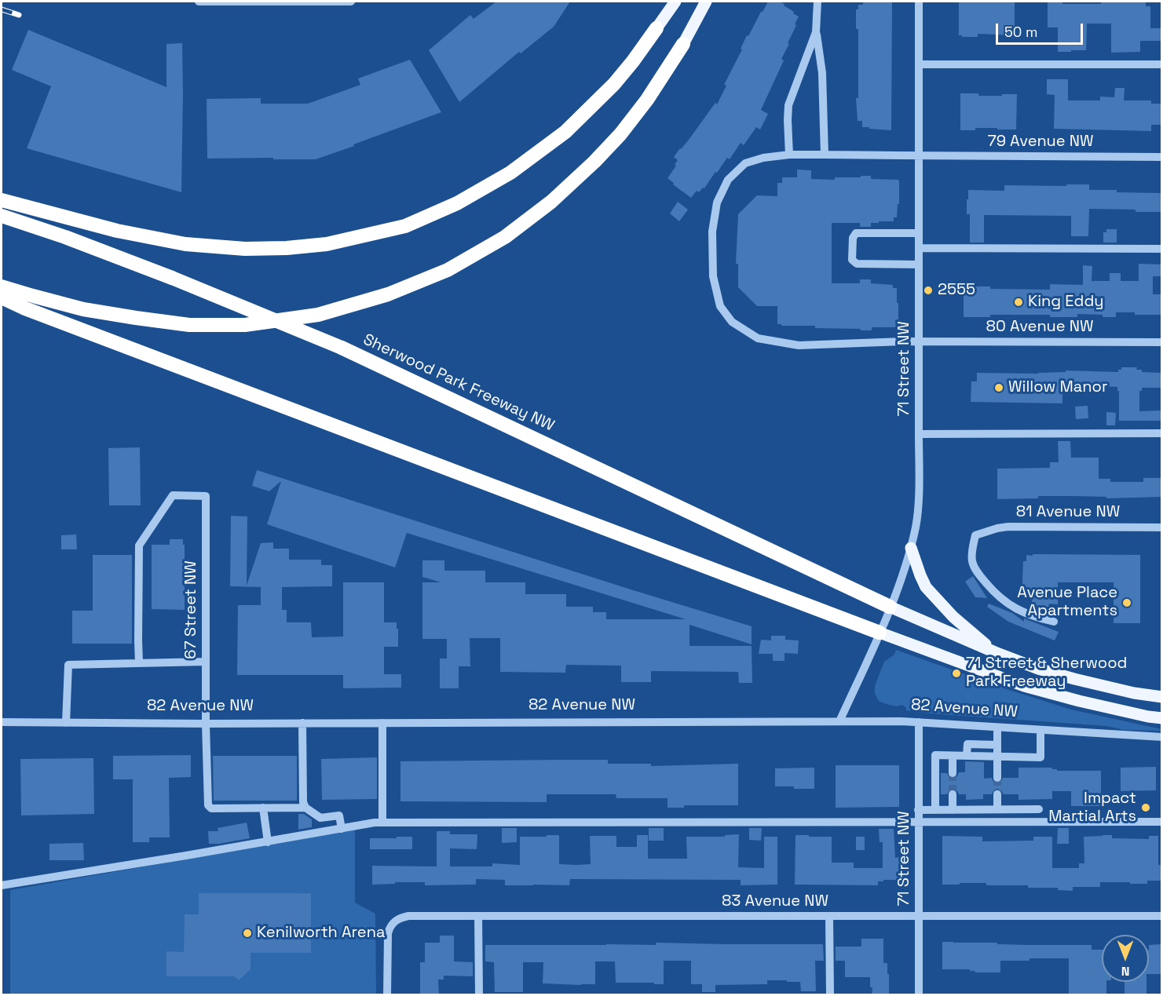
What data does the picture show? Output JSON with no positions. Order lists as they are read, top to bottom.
{
  "streets": {
    "highway": ["Sherwood Park Freeway NW"],
    "main road": ["82 Avenue NW"],
    "street": [
      "79 Avenue NW",
      "80 Avenue NW",
      "71 Street NW",
      "81 Avenue NW",
      "67 Street NW",
      "83 Avenue NW"
    ]
  },
  "crossings": [
    ["79 Avenue NW", "80 Avenue NW"],
    ["79 Avenue NW", "71 Street NW"],
    ["80 Avenue NW", "71 Street NW"],
    ["71 Street NW", "Sherwood Park Freeway NW"],
    ["71 Street NW", "82 Avenue NW"],
    ["71 Street NW", "83 Avenue NW"],
    ["67 Street NW", "82 Avenue NW"]
  ],
  "places": [
    "2555",
    "King Eddy",
    "Willow Manor",
    "Avenue Place Apartments",
    "71 Street & Sherwood Park Freeway",
    "Impact Martial Arts",
    "Kenilworth Arena"
  ],
  "scale_bar": "50 m",
  "north": "bottom"
}
